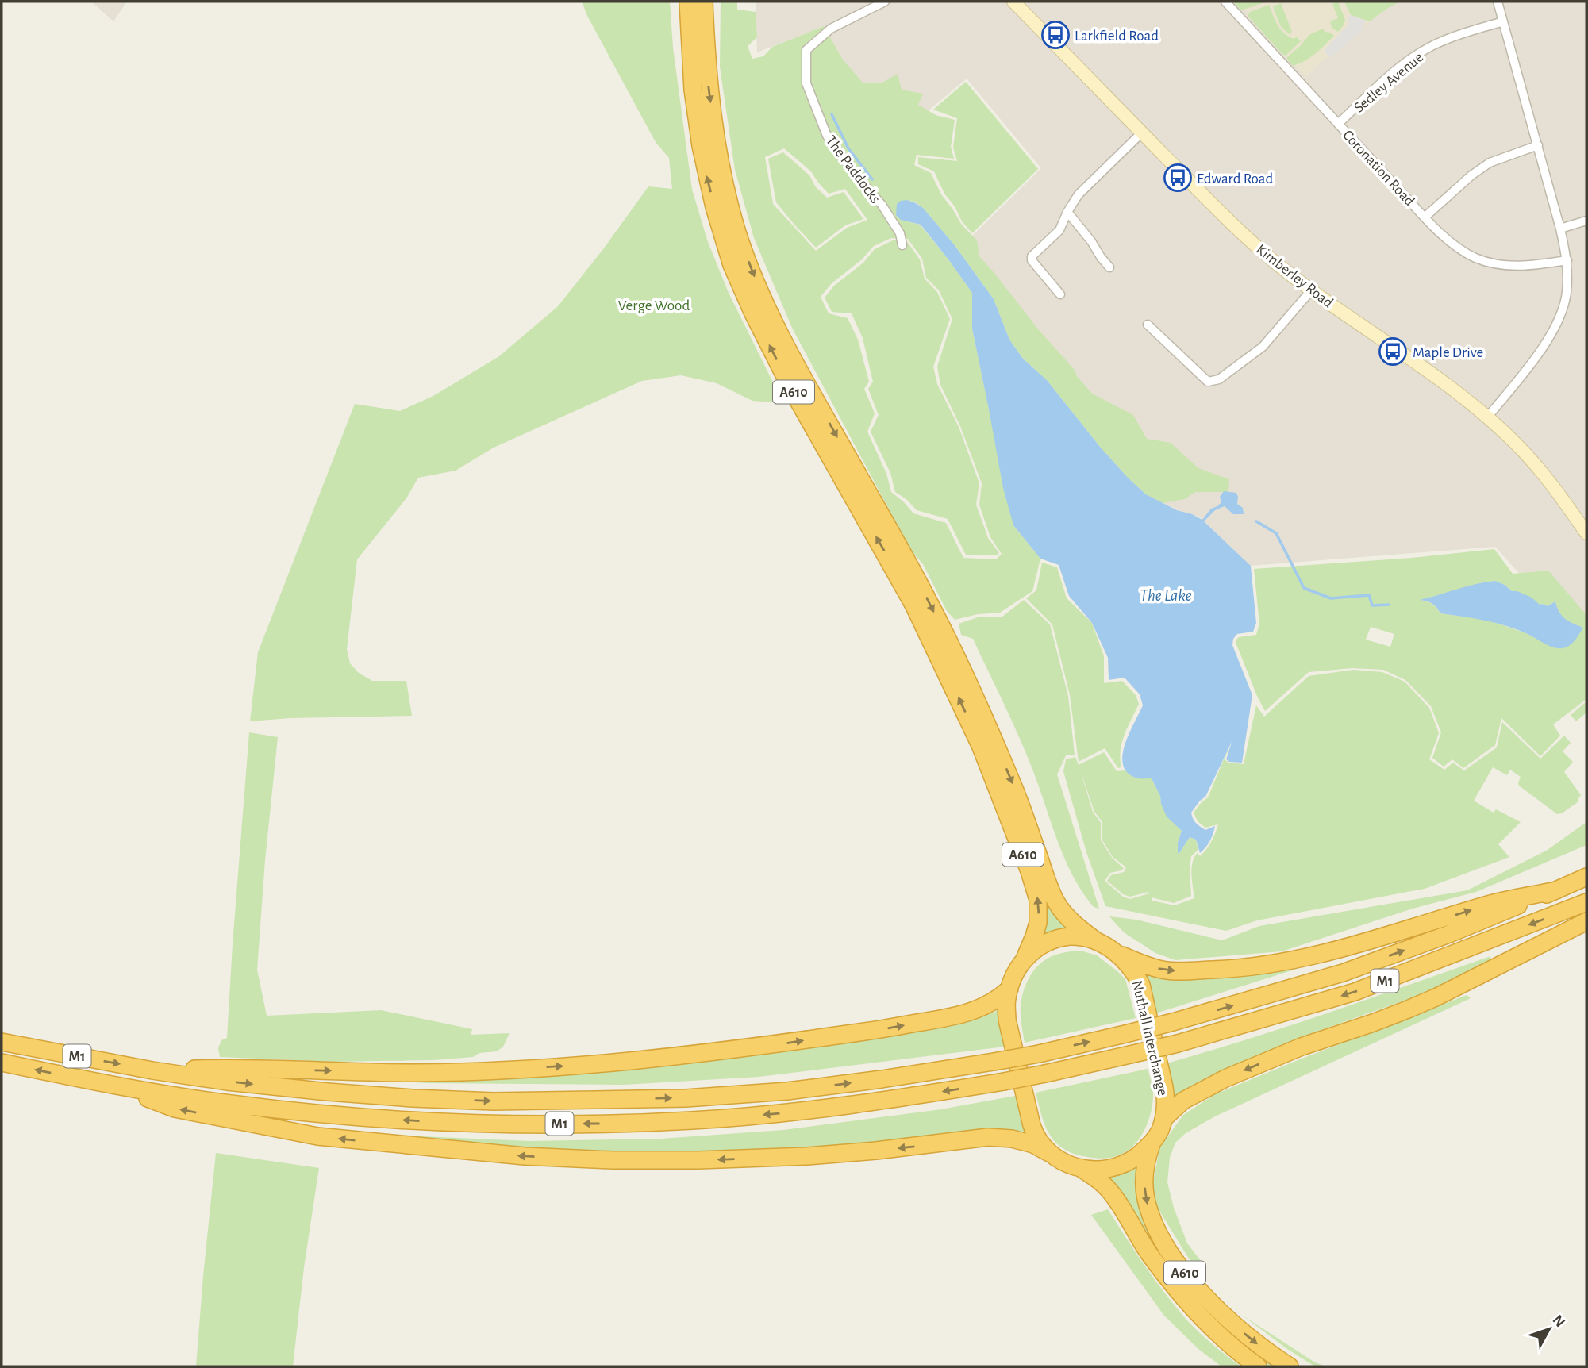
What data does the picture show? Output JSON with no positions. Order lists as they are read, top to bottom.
{
  "streets": {
    "highway": ["A610", "M1", "Nuthall Interchange"],
    "street": [
      "Sedley Avenue",
      "Coronation Road",
      "The Paddocks",
      "Kimberley Road"
    ]
  },
  "crossings": [
    ["Sedley Avenue", "Coronation Road"],
    ["A610", "Nuthall Interchange"],
    ["M1", "Nuthall Interchange"]
  ],
  "water": ["The Lake"],
  "parks": ["Verge Wood"],
  "places": {
    "bus stop": ["Larkfield Road", "Edward Road", "Maple Drive"]
  },
  "north": "top right"
}
